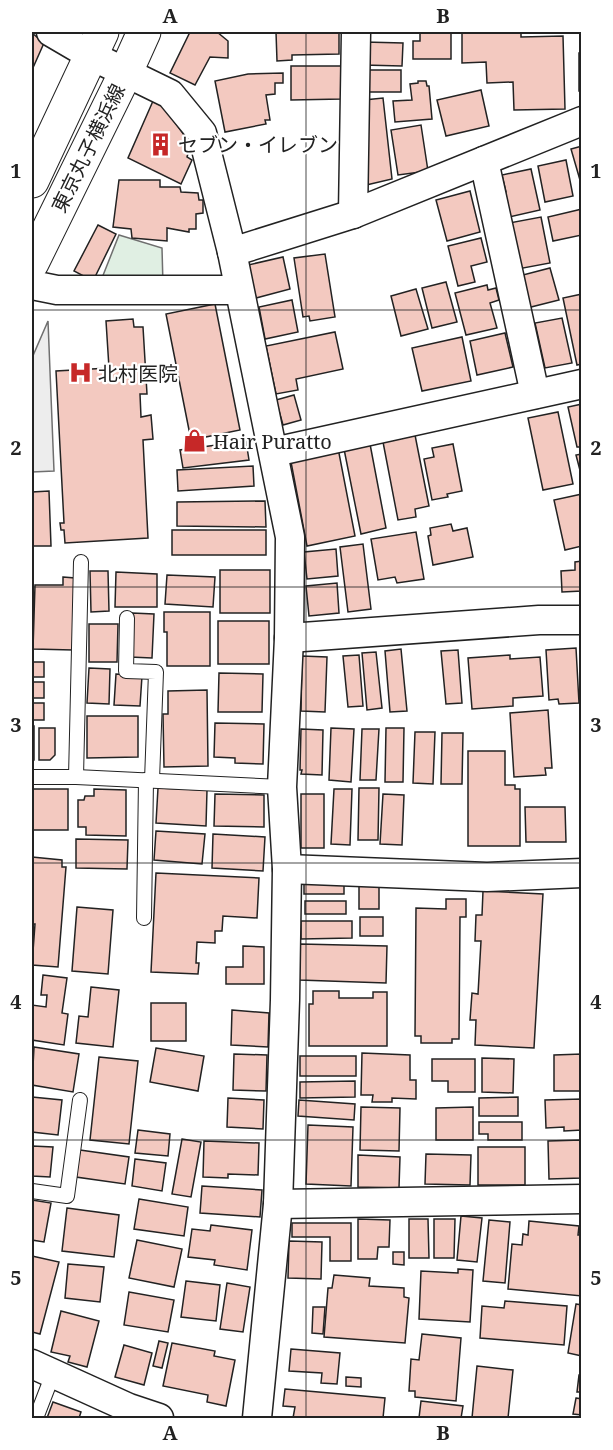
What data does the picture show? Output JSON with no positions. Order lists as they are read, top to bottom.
{
  "streets": {
    "main road": ["東京丸子横浜線"]
  },
  "places": {
    "building": ["セブン・イレブン"],
    "hospital": ["北村医院"],
    "shop": ["Hair Puratto"]
  },
  "grid": {
    "columns": ["A", "B"],
    "rows": [
      "1",
      "2",
      "3",
      "4",
      "5"
    ]
  }
}
